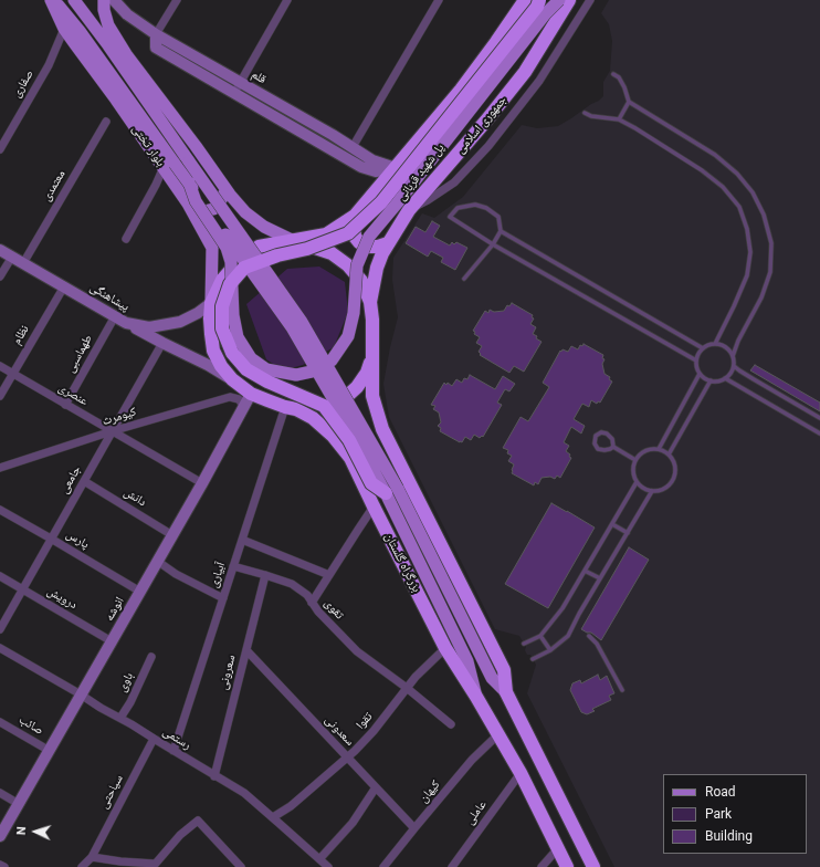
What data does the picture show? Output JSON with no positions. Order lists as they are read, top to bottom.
{
  "streets": {
    "highway": ["جمهوری اسلامی", "پل شهید قربانی", "بزرگراه گلستان"],
    "main road": ["بلوار تختی"],
    "street": [
      "قلم",
      "صفاری",
      "معتمدی",
      "پیشاهنگی",
      "نظام",
      "طهماسبی",
      "عنصری",
      "کیومرث",
      "جامعی",
      "دانش",
      "پارس",
      "آبیاری",
      "درویش",
      "انوشه",
      "تقوی",
      "سعرونی",
      "باوی",
      "تقوا",
      "صائب",
      "سعدونی",
      "رستمی",
      "سیاحتی",
      "کیهان",
      "عاملی"
    ]
  },
  "crossings": [
    ["صفاری", "بلوار تختی"],
    ["بلوار تختی", "پل شهید قربانی"],
    ["بلوار تختی", "پیشاهنگی"],
    ["بلوار تختی", "بزرگراه گلستان"],
    ["معتمدی", "پیشاهنگی"],
    ["پیشاهنگی", "نظام"],
    ["پیشاهنگی", "طهماسبی"],
    ["پیشاهنگی", "بزرگراه گلستان"],
    ["نظام", "عنصری"],
    ["طهماسبی", "عنصری"],
    ["عنصری", "کیومرث"],
    ["عنصری", "جامعی"],
    ["عنصری", "انوشه"],
    ["کیومرث", "جامعی"],
    ["کیومرث", "انوشه"],
    ["جامعی", "دانش"],
    ["جامعی", "پارس"],
    ["جامعی", "درویش"],
    ["دانش", "انوشه"],
    ["پارس", "انوشه"],
    ["بزرگراه گلستان", "آبیاری"],
    ["بزرگراه گلستان", "انوشه"],
    ["بزرگراه گلستان", "تقوا"],
    ["بزرگراه گلستان", "کیهان"],
    ["بزرگراه گلستان", "عاملی"],
    ["آبیاری", "تقوی"],
    ["آبیاری", "رستمی"],
    ["درویش", "انوشه"],
    ["انوشه", "صائب"],
    ["انوشه", "رستمی"],
    ["تقوی", "سعرونی"],
    ["تقوی", "تقوا"],
    ["سعرونی", "سعدونی"],
    ["سعرونی", "رستمی"],
    ["باوی", "رستمی"],
    ["تقوا", "سعدونی"],
    ["تقوا", "رستمی"],
    ["سعدونی", "کیهان"],
    ["رستمی", "سیاحتی"]
  ],
  "legend": ["Road", "Park", "Building"],
  "north": "left"
}
